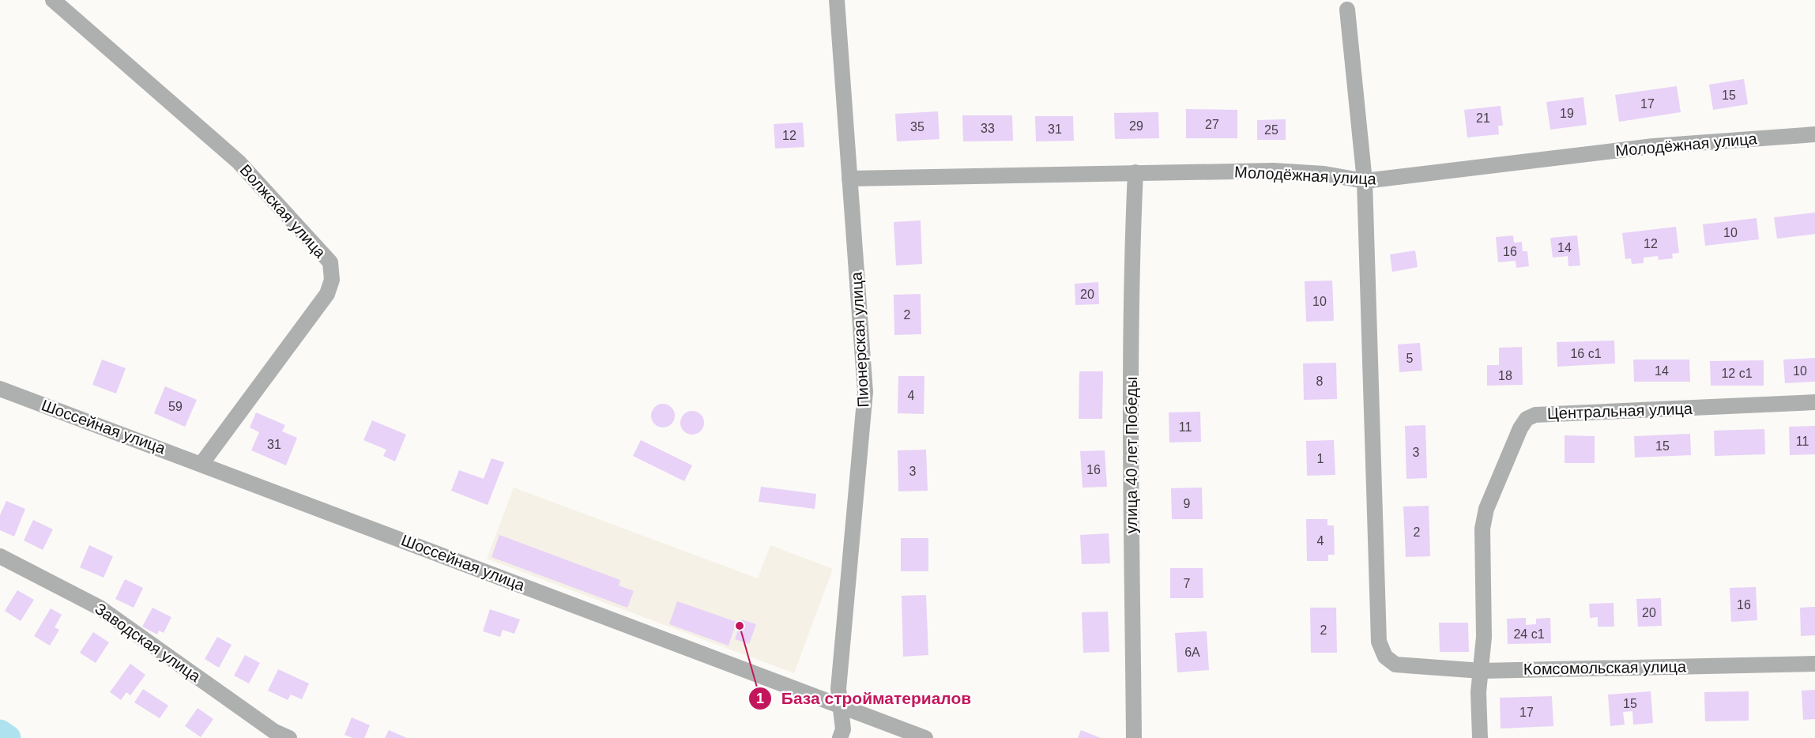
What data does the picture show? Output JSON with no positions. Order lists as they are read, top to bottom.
{
  "streets": {
    "street": [
      "Молодёжная улица",
      "Волжская улица",
      "Пионерская улица",
      "Центральная улица",
      "Шоссейная улица",
      "улица 40 лет Победы",
      "Заводская улица",
      "Комсомольская улица"
    ]
  },
  "crossings": [
    ["Молодёжная улица", "Пионерская улица"],
    ["Молодёжная улица", "улица 40 лет Победы"],
    ["Молодёжная улица", "Комсомольская улица"],
    ["Волжская улица", "Шоссейная улица"],
    ["Пионерская улица", "Шоссейная улица"],
    ["Центральная улица", "Комсомольская улица"]
  ],
  "places": ["База стройматериалов"],
  "house_numbers": [
    "15",
    "17",
    "19",
    "21",
    "27",
    "29",
    "35",
    "33",
    "31",
    "25",
    "12",
    "10",
    "12",
    "14",
    "16",
    "20",
    "10",
    "2",
    "16 с1",
    "5",
    "14",
    "10",
    "12 с1",
    "18",
    "8",
    "4",
    "59",
    "11",
    "11",
    "31",
    "15",
    "3",
    "1",
    "16",
    "3",
    "9",
    "2",
    "4",
    "7",
    "16",
    "20",
    "2",
    "24 с1",
    "6А",
    "15",
    "17"
  ]
}
